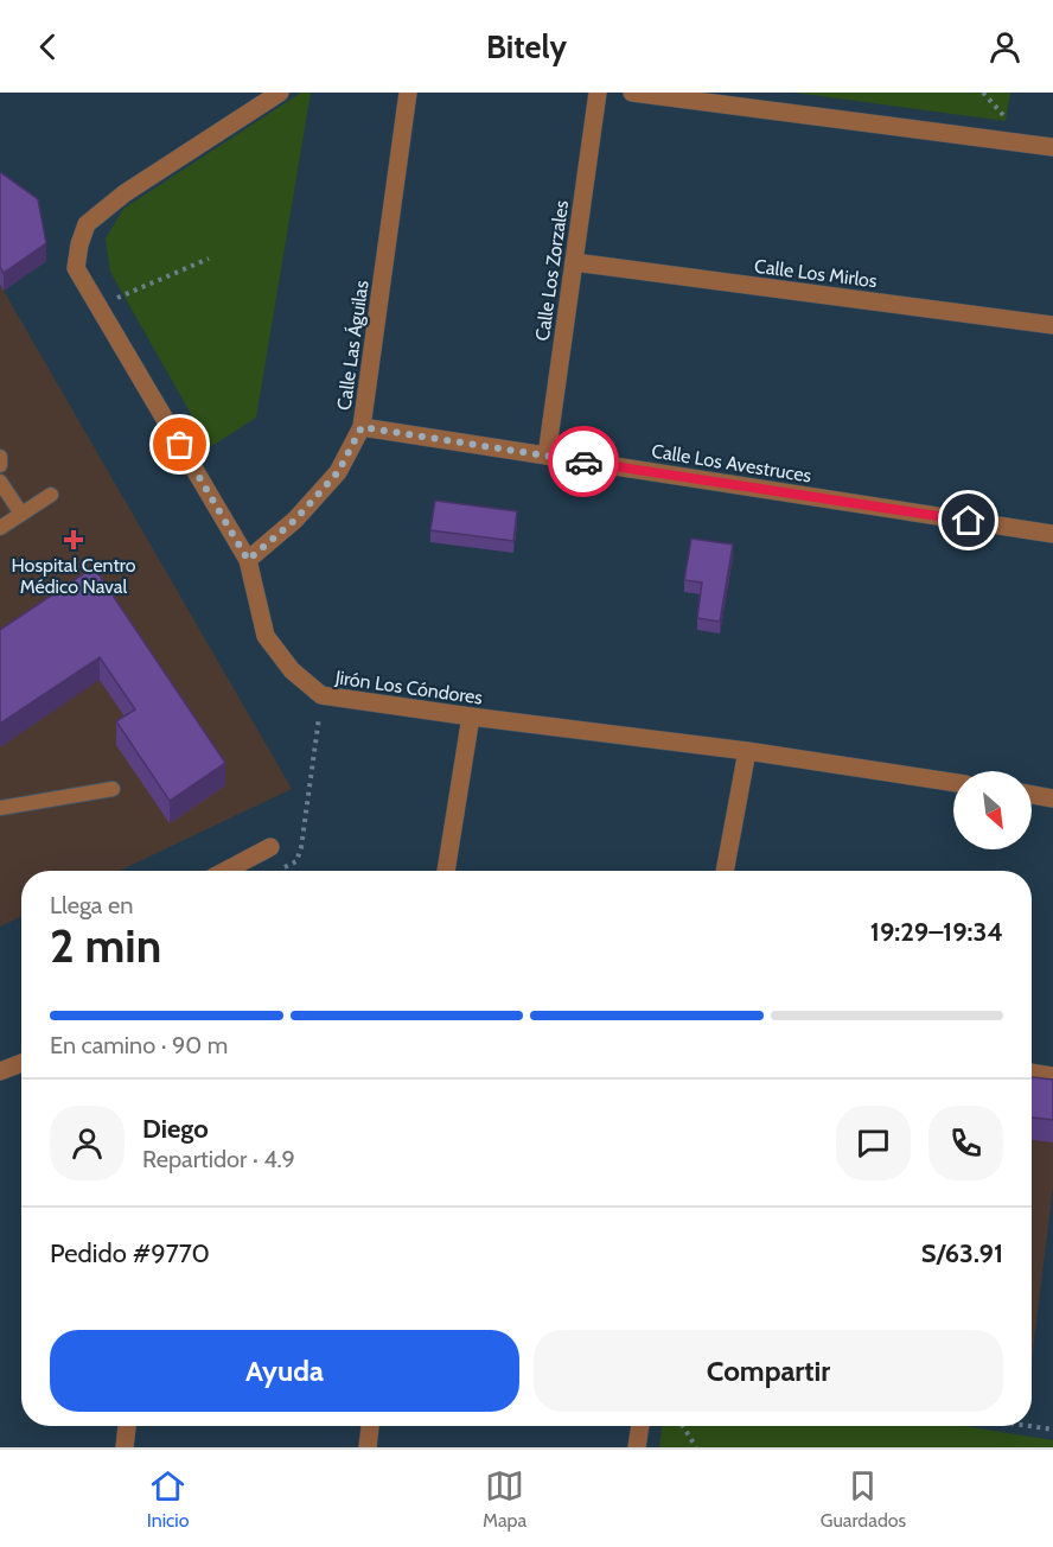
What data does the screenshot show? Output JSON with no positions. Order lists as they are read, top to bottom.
{
  "streets": {
    "street": [
      "Calle Los Zorzales",
      "Calle Los Mirlos",
      "Calle Las Águilas",
      "Calle Los Avestruces",
      "Jirón Los Cóndores"
    ]
  },
  "crossings": [
    ["Calle Los Zorzales", "Calle Los Mirlos"],
    ["Calle Los Zorzales", "Calle Los Avestruces"],
    ["Calle Las Águilas", "Calle Los Avestruces"],
    ["Calle Las Águilas", "Jirón Los Cóndores"]
  ],
  "places": {
    "health": ["Hospital Centro Médico Naval"]
  },
  "north": "bottom right",
  "page": {
    "header": "Bitely",
    "heading": ["2 min", "Llega en", "19:29–19:34"],
    "panel": [
      "Diego",
      "Repartidor · 4.9",
      "Pedido #9770",
      "S/63.91"
    ],
    "bar": "En camino · 90 m",
    "buttons": ["Ayuda", "Compartir"],
    "tabs": ["Inicio", "Mapa", "Guardados"]
  }
}
